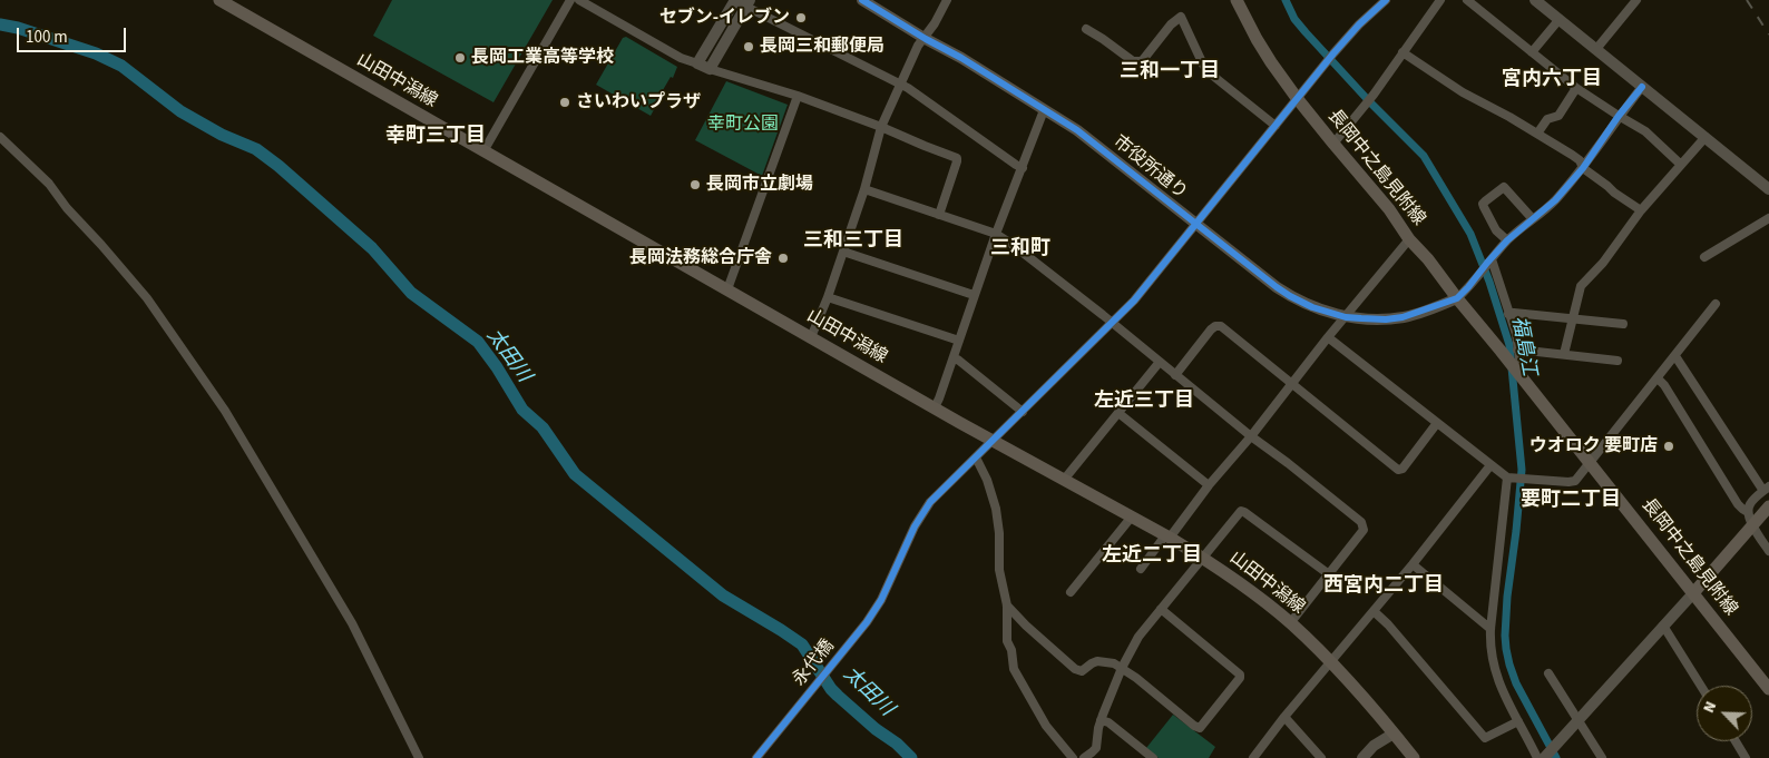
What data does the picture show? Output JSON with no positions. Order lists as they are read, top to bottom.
{
  "streets": {
    "main road": ["山田中潟線", "長岡中之島見附線"],
    "street": ["市役所通り", "永代橋"]
  },
  "crossings": [
    ["山田中潟線", "永代橋"],
    ["市役所通り", "長岡中之島見附線"],
    ["市役所通り", "永代橋"],
    ["長岡中之島見附線", "永代橋"]
  ],
  "districts": [
    "三和一丁目",
    "宮内六丁目",
    "幸町三丁目",
    "三和三丁目",
    "三和町",
    "左近三丁目",
    "要町二丁目",
    "左近二丁目",
    "西宮内二丁目"
  ],
  "water": ["福島江", "太田川"],
  "parks": ["幸町公園"],
  "places": [
    "セブン-イレブン",
    "長岡三和郵便局",
    "長岡工業高等学校",
    "さいわいプラザ",
    "長岡市立劇場",
    "長岡法務総合庁舎",
    "ウオロク 要町店"
  ],
  "scale_bar": "100 m",
  "north": "top left"
}
